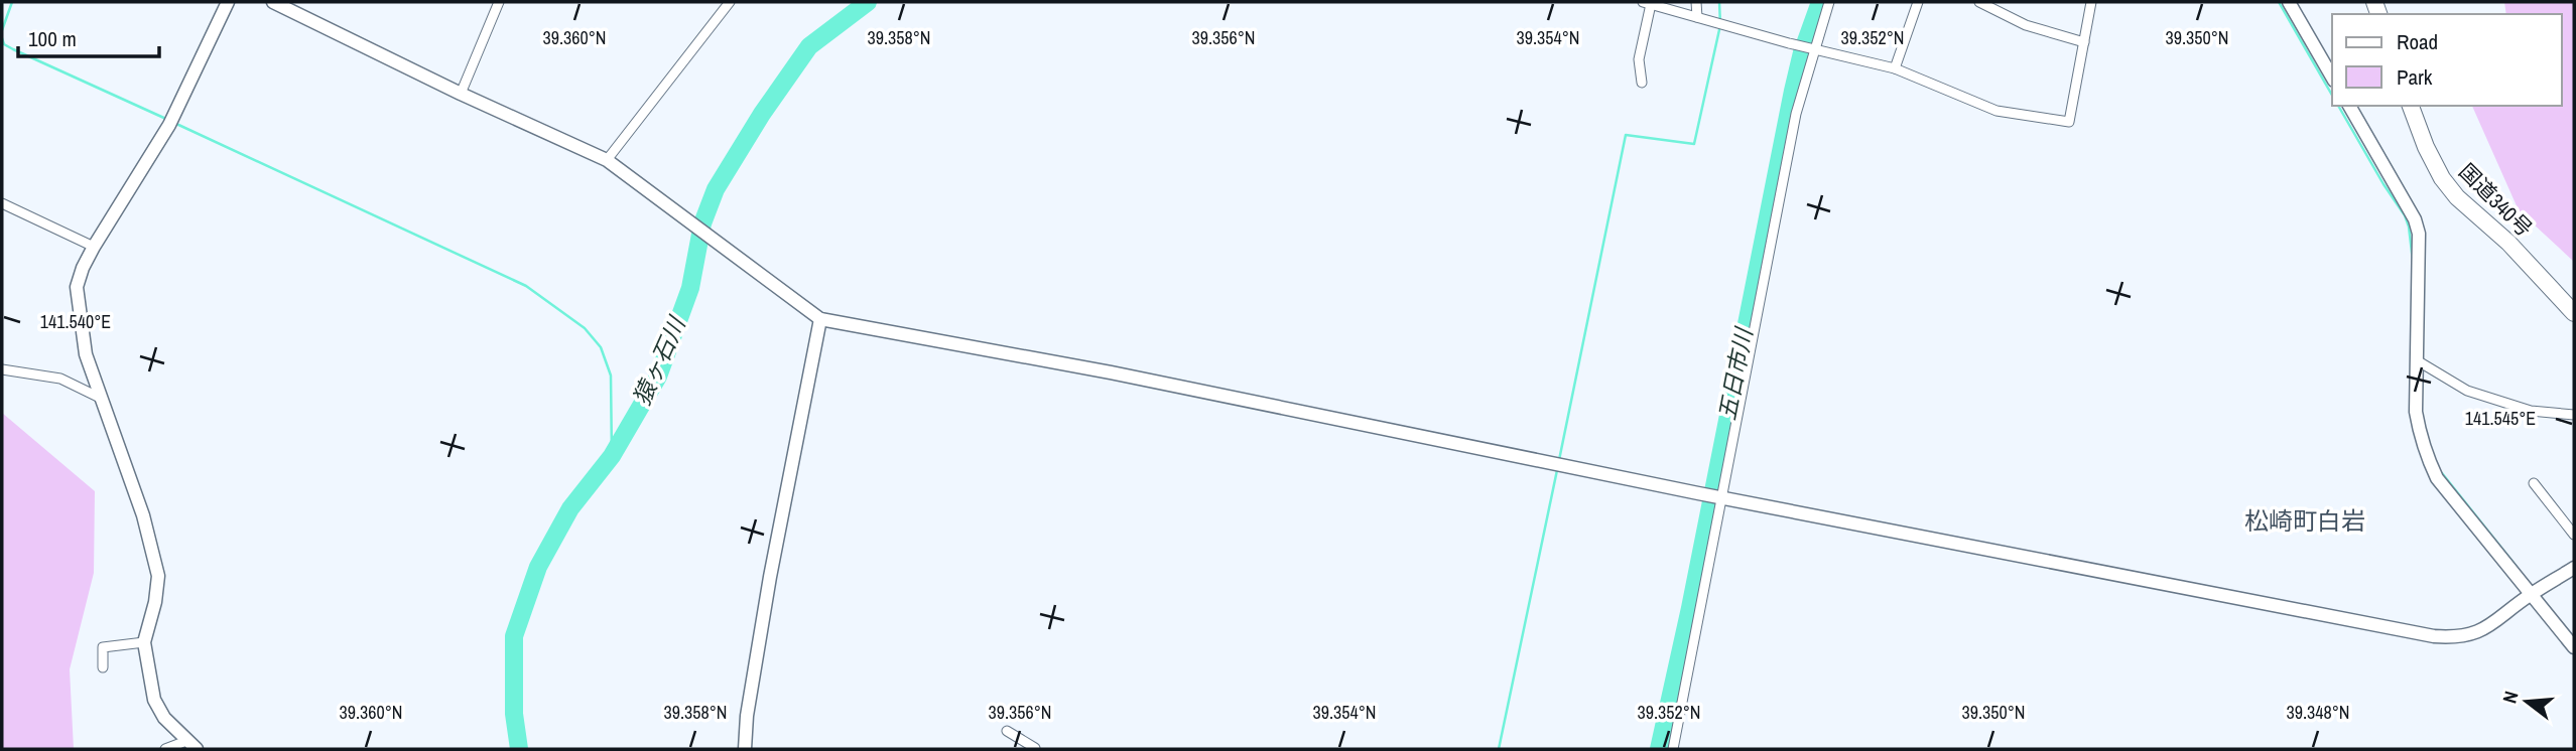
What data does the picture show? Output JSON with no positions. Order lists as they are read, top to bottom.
{
  "streets": {
    "highway": ["国道340号"]
  },
  "districts": ["松崎町白岩"],
  "water": ["猿ヶ石川", "五日市川"],
  "legend": ["Road", "Park"],
  "scale_bar": "100 m",
  "north": "left",
  "coordinates": [
    "39.360°N",
    "39.358°N",
    "39.356°N",
    "39.354°N",
    "39.352°N",
    "39.350°N",
    "141.540°E",
    "141.545°E",
    "39.348°N"
  ]
}
